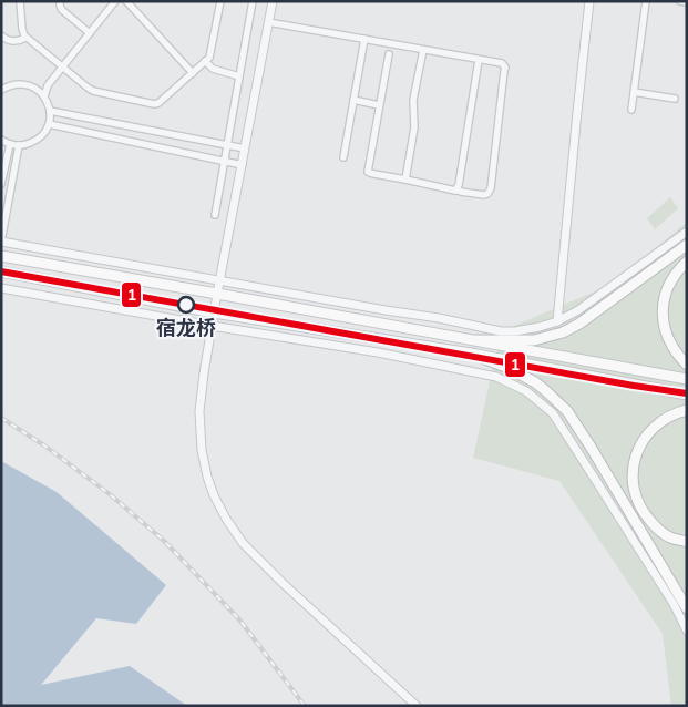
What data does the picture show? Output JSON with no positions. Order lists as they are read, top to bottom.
{
  "places": ["宿龙桥"],
  "lines": ["transit line 1"]
}
